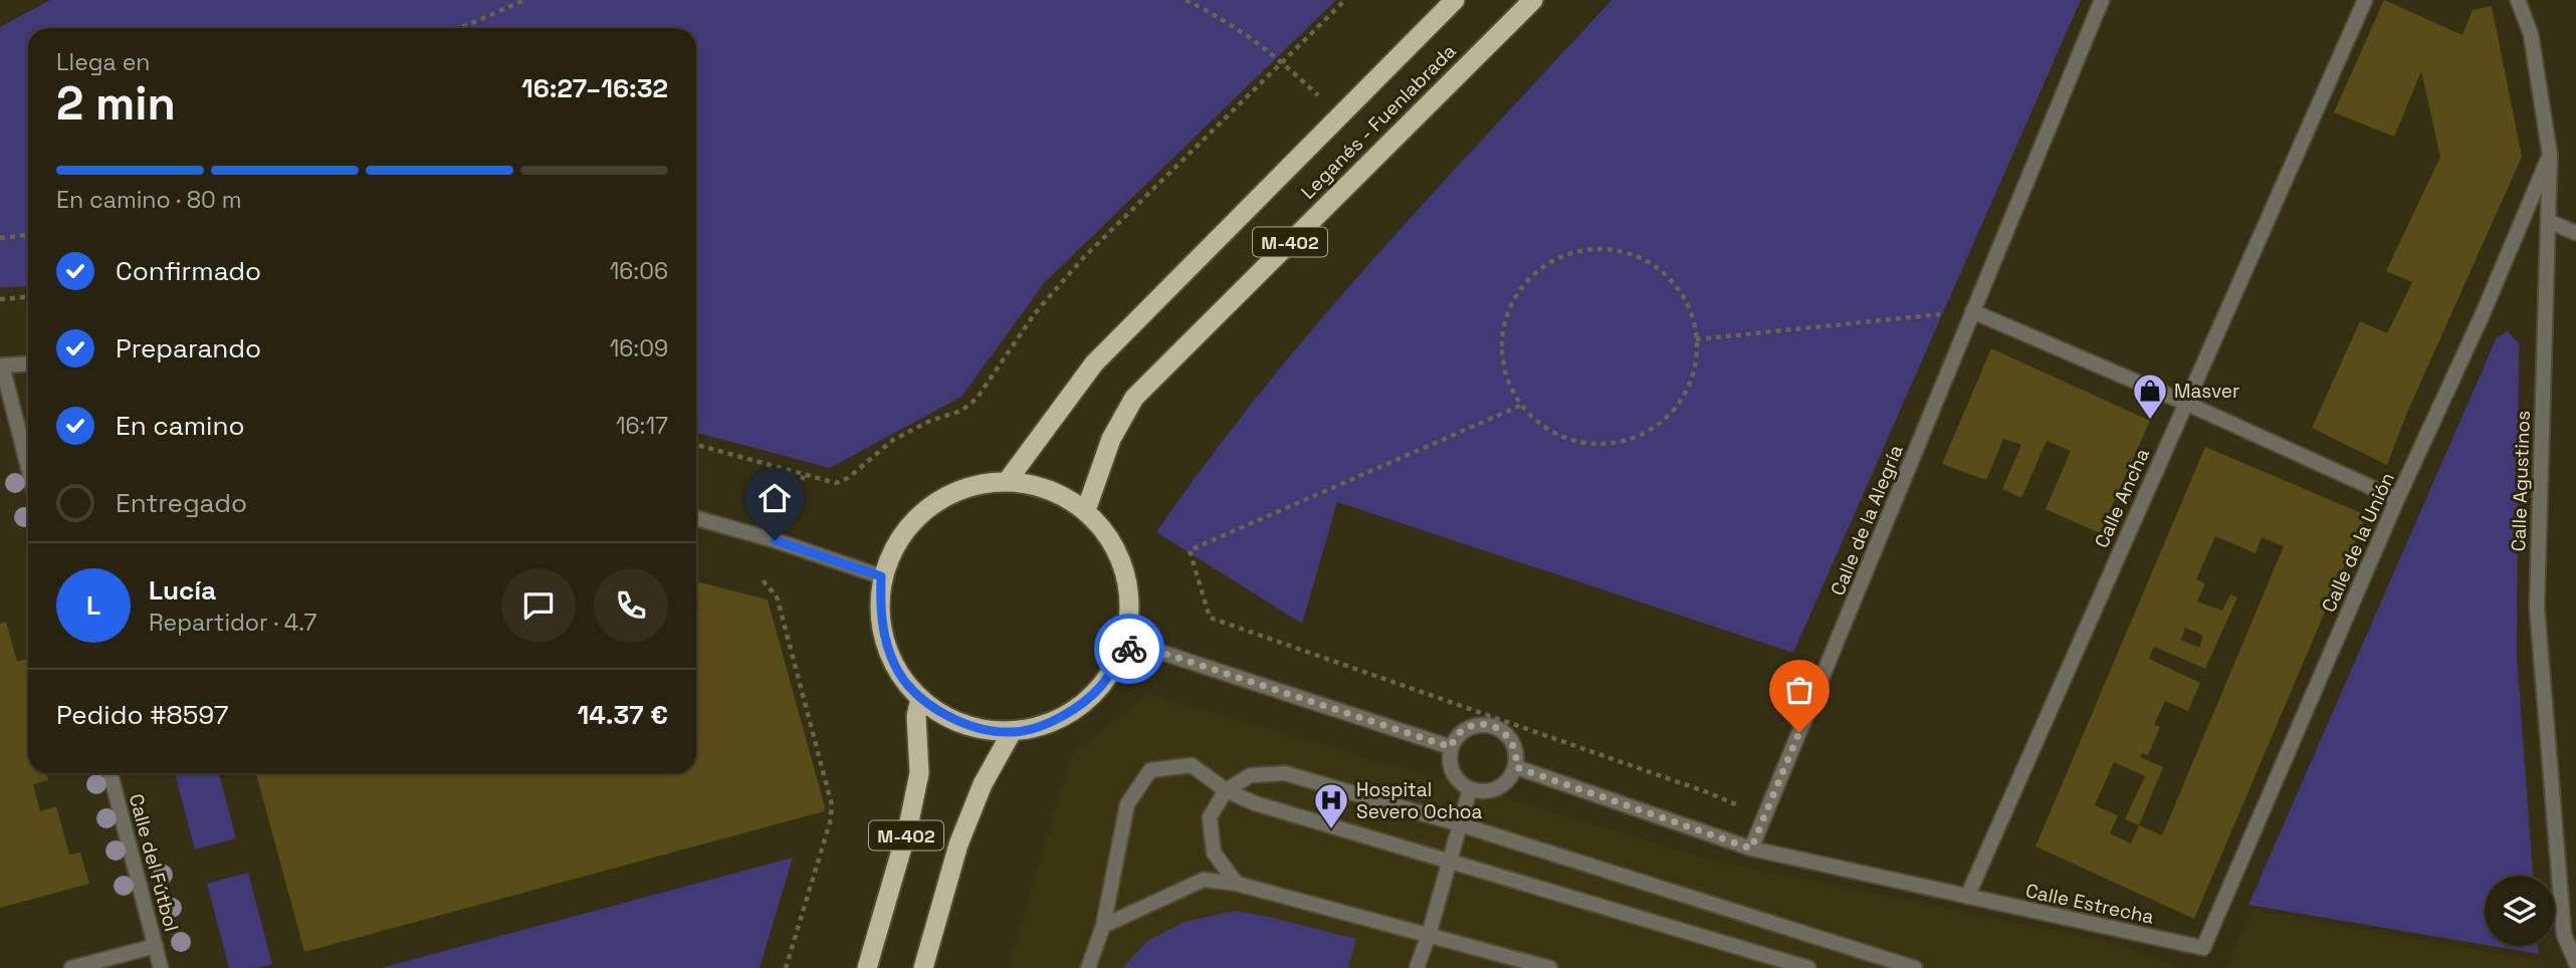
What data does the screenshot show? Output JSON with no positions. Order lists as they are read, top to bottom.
{
  "streets": {
    "highway": ["Leganés - Fuenlabrada", "M-402"],
    "street": [
      "Calle Agustinos",
      "Calle Ancha",
      "Calle de la Alegría",
      "Calle de la Unión",
      "Calle del Fútbol",
      "Calle Estrecha"
    ]
  },
  "crossings": [
    ["Leganés - Fuenlabrada", "M-402"],
    ["Calle Agustinos", "Calle de la Unión"],
    ["Calle Ancha", "Calle Estrecha"],
    ["Calle de la Unión", "Calle Estrecha"]
  ],
  "places": {
    "shop": ["Masver"],
    "hospital": ["Hospital Severo Ochoa"]
  },
  "page": {
    "heading": ["2 min", "Llega en", "16:27–16:32"],
    "panel": [
      "Lucía",
      "Repartidor · 4.7",
      "Pedido #8597",
      "14.37 €"
    ],
    "bar": "En camino · 80 m",
    "list": [
      ["Confirmado", "16:06"],
      ["Preparando", "16:09"],
      ["En camino", "16:17"],
      "Entregado"
    ],
    "round": "L"
  }
}
